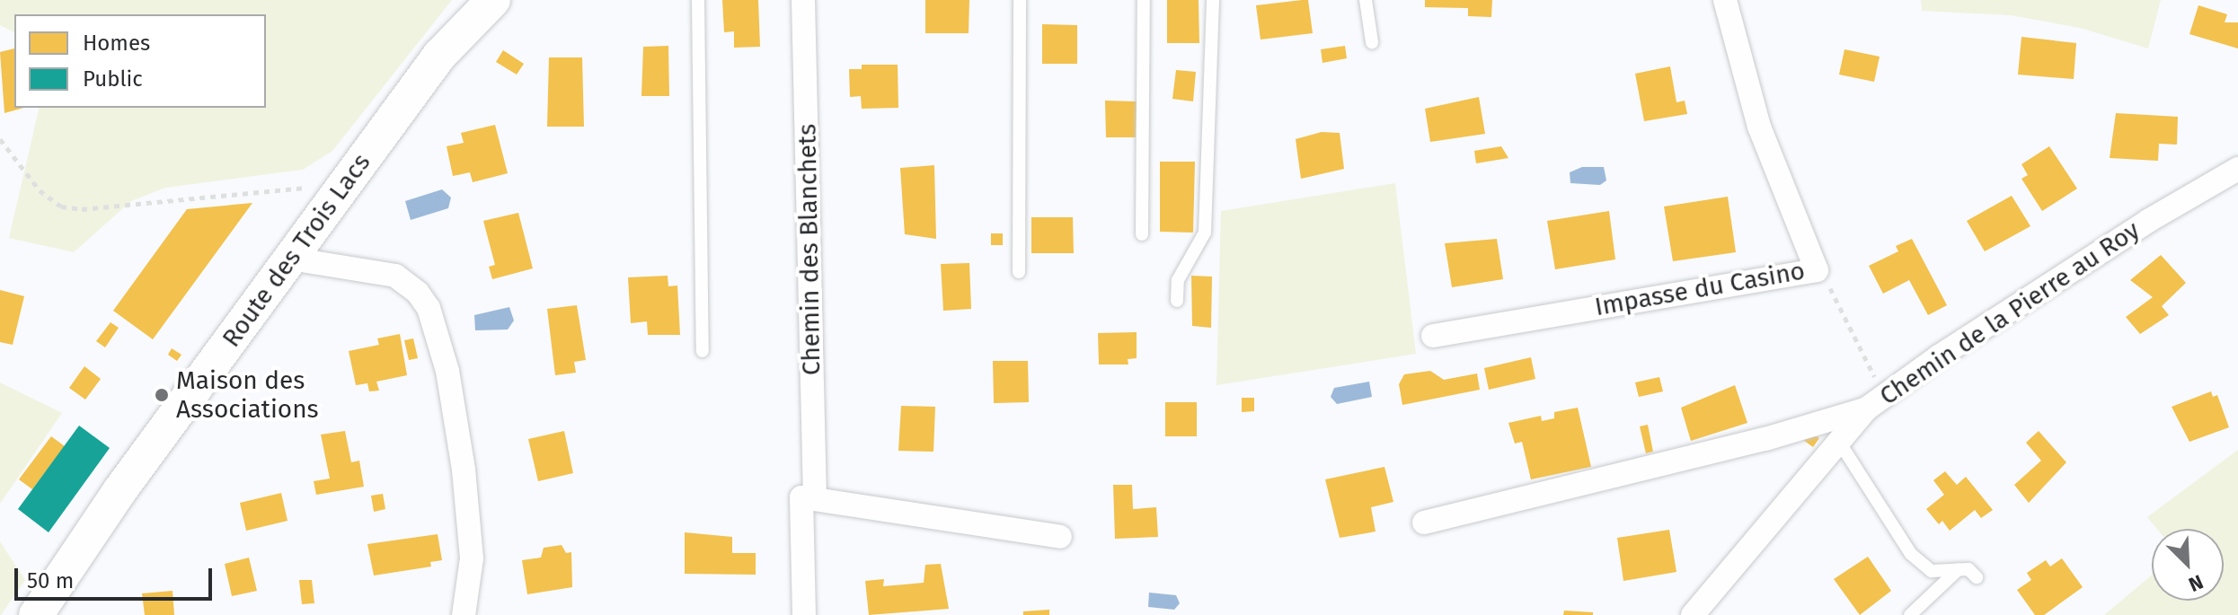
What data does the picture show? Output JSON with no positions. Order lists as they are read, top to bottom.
{
  "streets": {
    "street": [
      "Chemin des Blanchets",
      "Route des Trois Lacs",
      "Impasse du Casino",
      "Chemin de la Pierre au Roy"
    ]
  },
  "places": ["Maison des Associations"],
  "legend": ["Homes", "Public"],
  "scale_bar": "50 m",
  "north": "bottom right"
}
